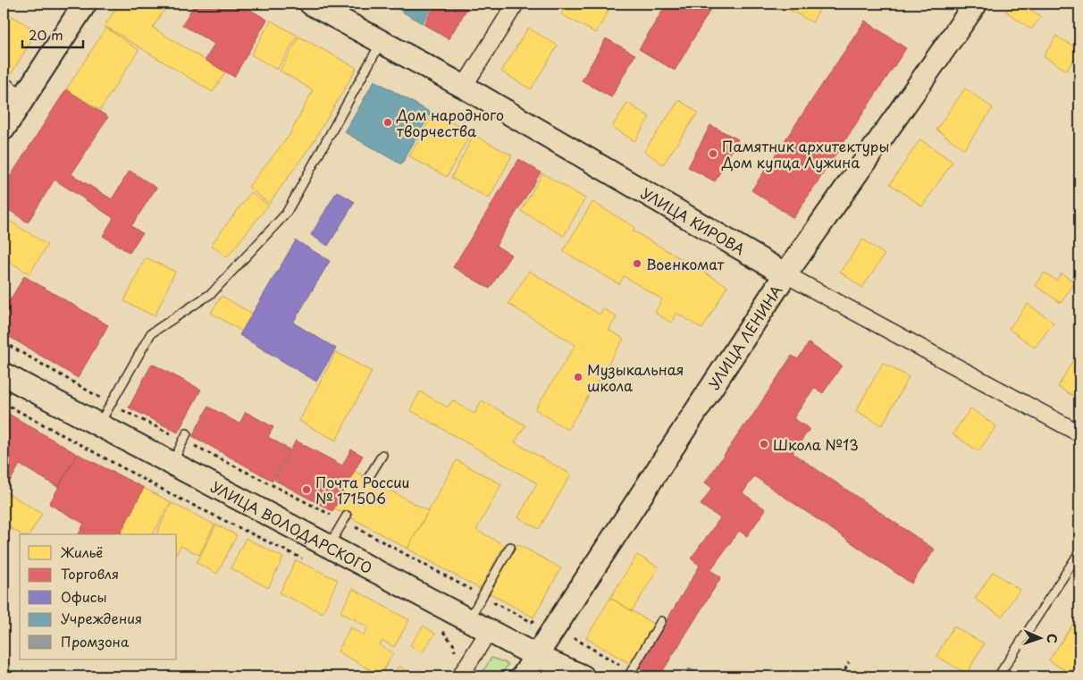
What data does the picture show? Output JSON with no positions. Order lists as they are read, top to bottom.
{
  "streets": {
    "main road": ["УЛИЦА КИРОВА", "УЛИЦА ЛЕНИНА", "УЛИЦА ВОЛОДАРСКОГО"]
  },
  "crossings": [
    ["УЛИЦА КИРОВА", "УЛИЦА ЛЕНИНА"],
    ["УЛИЦА ЛЕНИНА", "УЛИЦА ВОЛОДАРСКОГО"]
  ],
  "places": [
    "Дом народного творчества",
    "Памятник архитектуры Дом купца Лужина",
    "Военкомат",
    "Музыкальная школа",
    "Школа №13",
    "Почта России № 171506"
  ],
  "legend": [
    "Жильё",
    "Торговля",
    "Офисы",
    "Учреждения",
    "Промзона"
  ],
  "scale_bar": "20 m",
  "north": "right"
}
